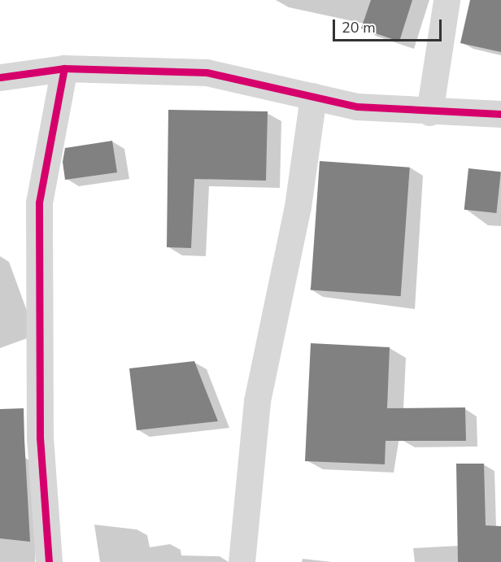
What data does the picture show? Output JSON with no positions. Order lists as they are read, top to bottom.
{
  "scale_bar": "20 m"
}
